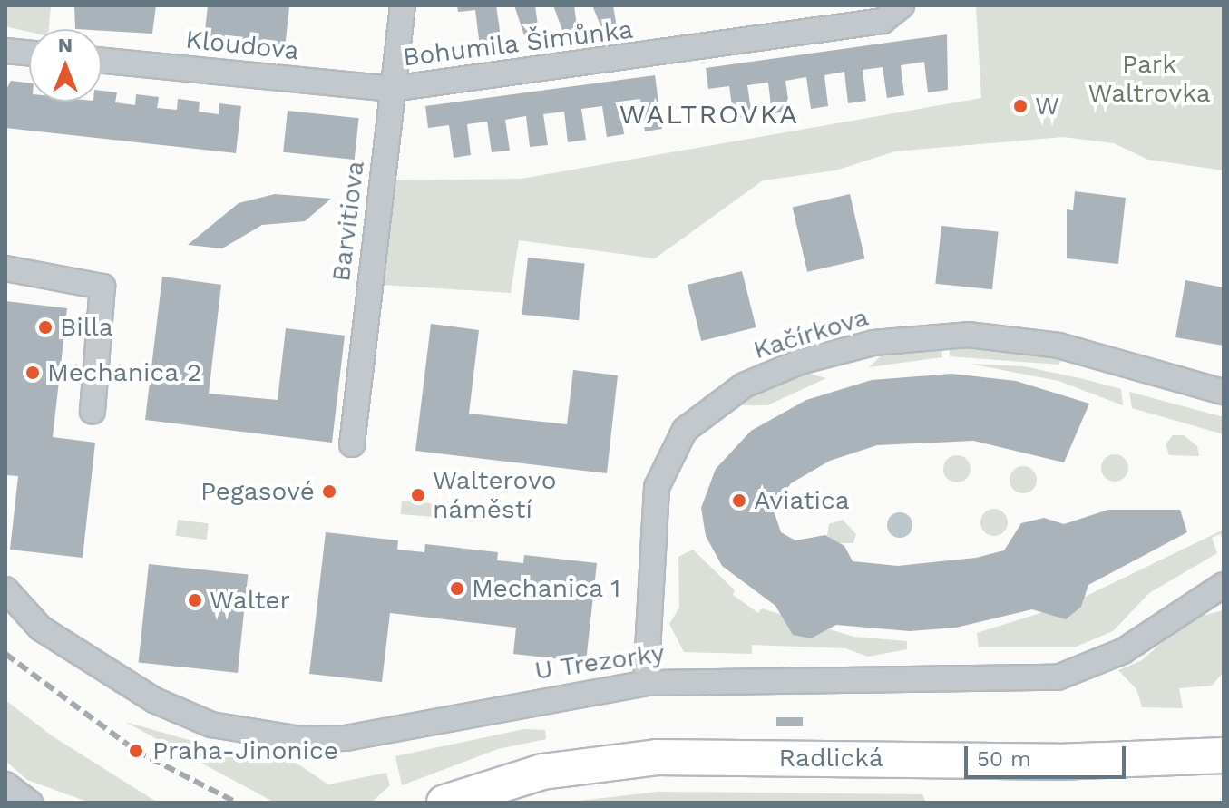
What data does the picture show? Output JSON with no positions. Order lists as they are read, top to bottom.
{
  "streets": {
    "main road": ["Radlická"],
    "street": [
      "Bohumila Šimůnka",
      "Kloudova",
      "Barvitiova",
      "Kačírkova",
      "U Trezorky"
    ]
  },
  "crossings": [
    ["Bohumila Šimůnka", "Kloudova"],
    ["Bohumila Šimůnka", "Barvitiova"],
    ["Kloudova", "Barvitiova"],
    ["Kačírkova", "U Trezorky"]
  ],
  "districts": ["WALTROVKA"],
  "parks": ["Park Waltrovka"],
  "places": [
    "W",
    "Billa",
    "Mechanica 2",
    "Pegasové",
    "Walterovo náměstí",
    "Aviatica",
    "Mechanica 1",
    "Walter",
    "Praha-Jinonice"
  ],
  "scale_bar": "50 m",
  "north": "top"
}
